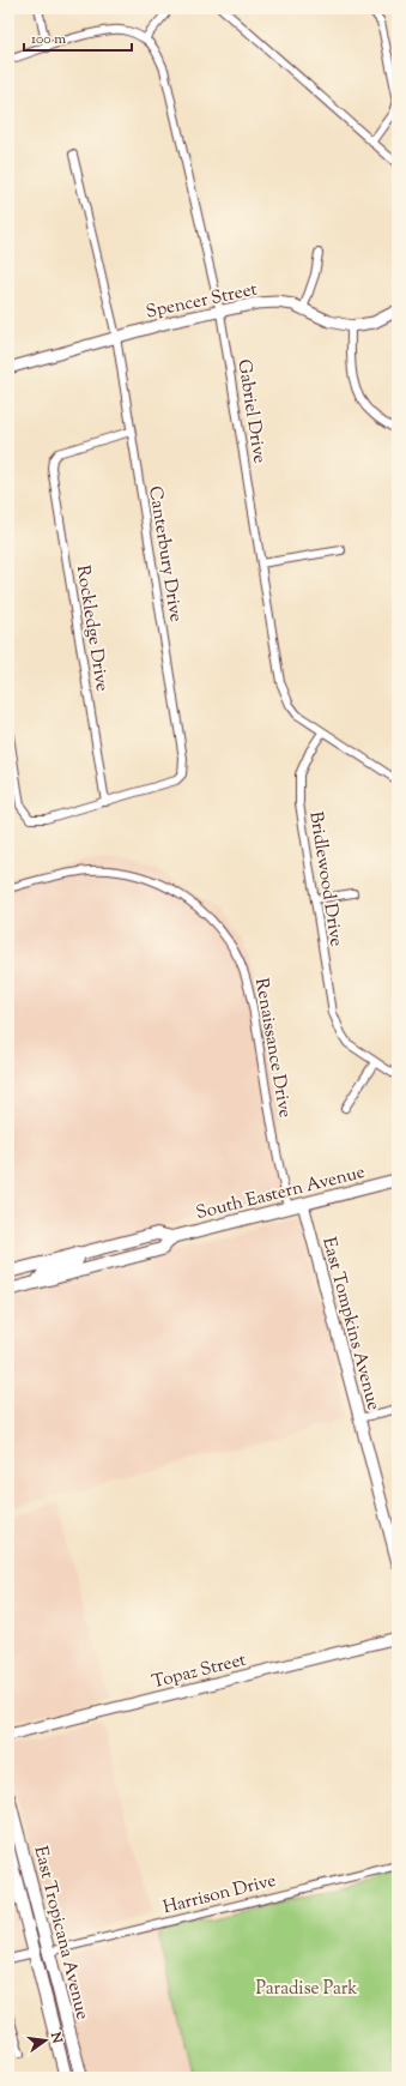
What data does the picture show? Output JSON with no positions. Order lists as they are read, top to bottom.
{
  "streets": {
    "main road": ["South Eastern Avenue", "East Tropicana Avenue"],
    "street": [
      "Spencer Street",
      "Gabriel Drive",
      "Canterbury Drive",
      "Rockledge Drive",
      "Bridlewood Drive",
      "Renaissance Drive",
      "East Tompkins Avenue",
      "Topaz Street",
      "Harrison Drive"
    ]
  },
  "crossings": [
    ["Spencer Street", "Gabriel Drive"],
    ["Spencer Street", "Canterbury Drive"],
    ["Gabriel Drive", "Bridlewood Drive"],
    ["Canterbury Drive", "Rockledge Drive"],
    ["Renaissance Drive", "South Eastern Avenue"],
    ["South Eastern Avenue", "East Tompkins Avenue"],
    ["Harrison Drive", "East Tropicana Avenue"]
  ],
  "parks": ["Paradise Park"],
  "scale_bar": "100 m",
  "north": "right"
}
